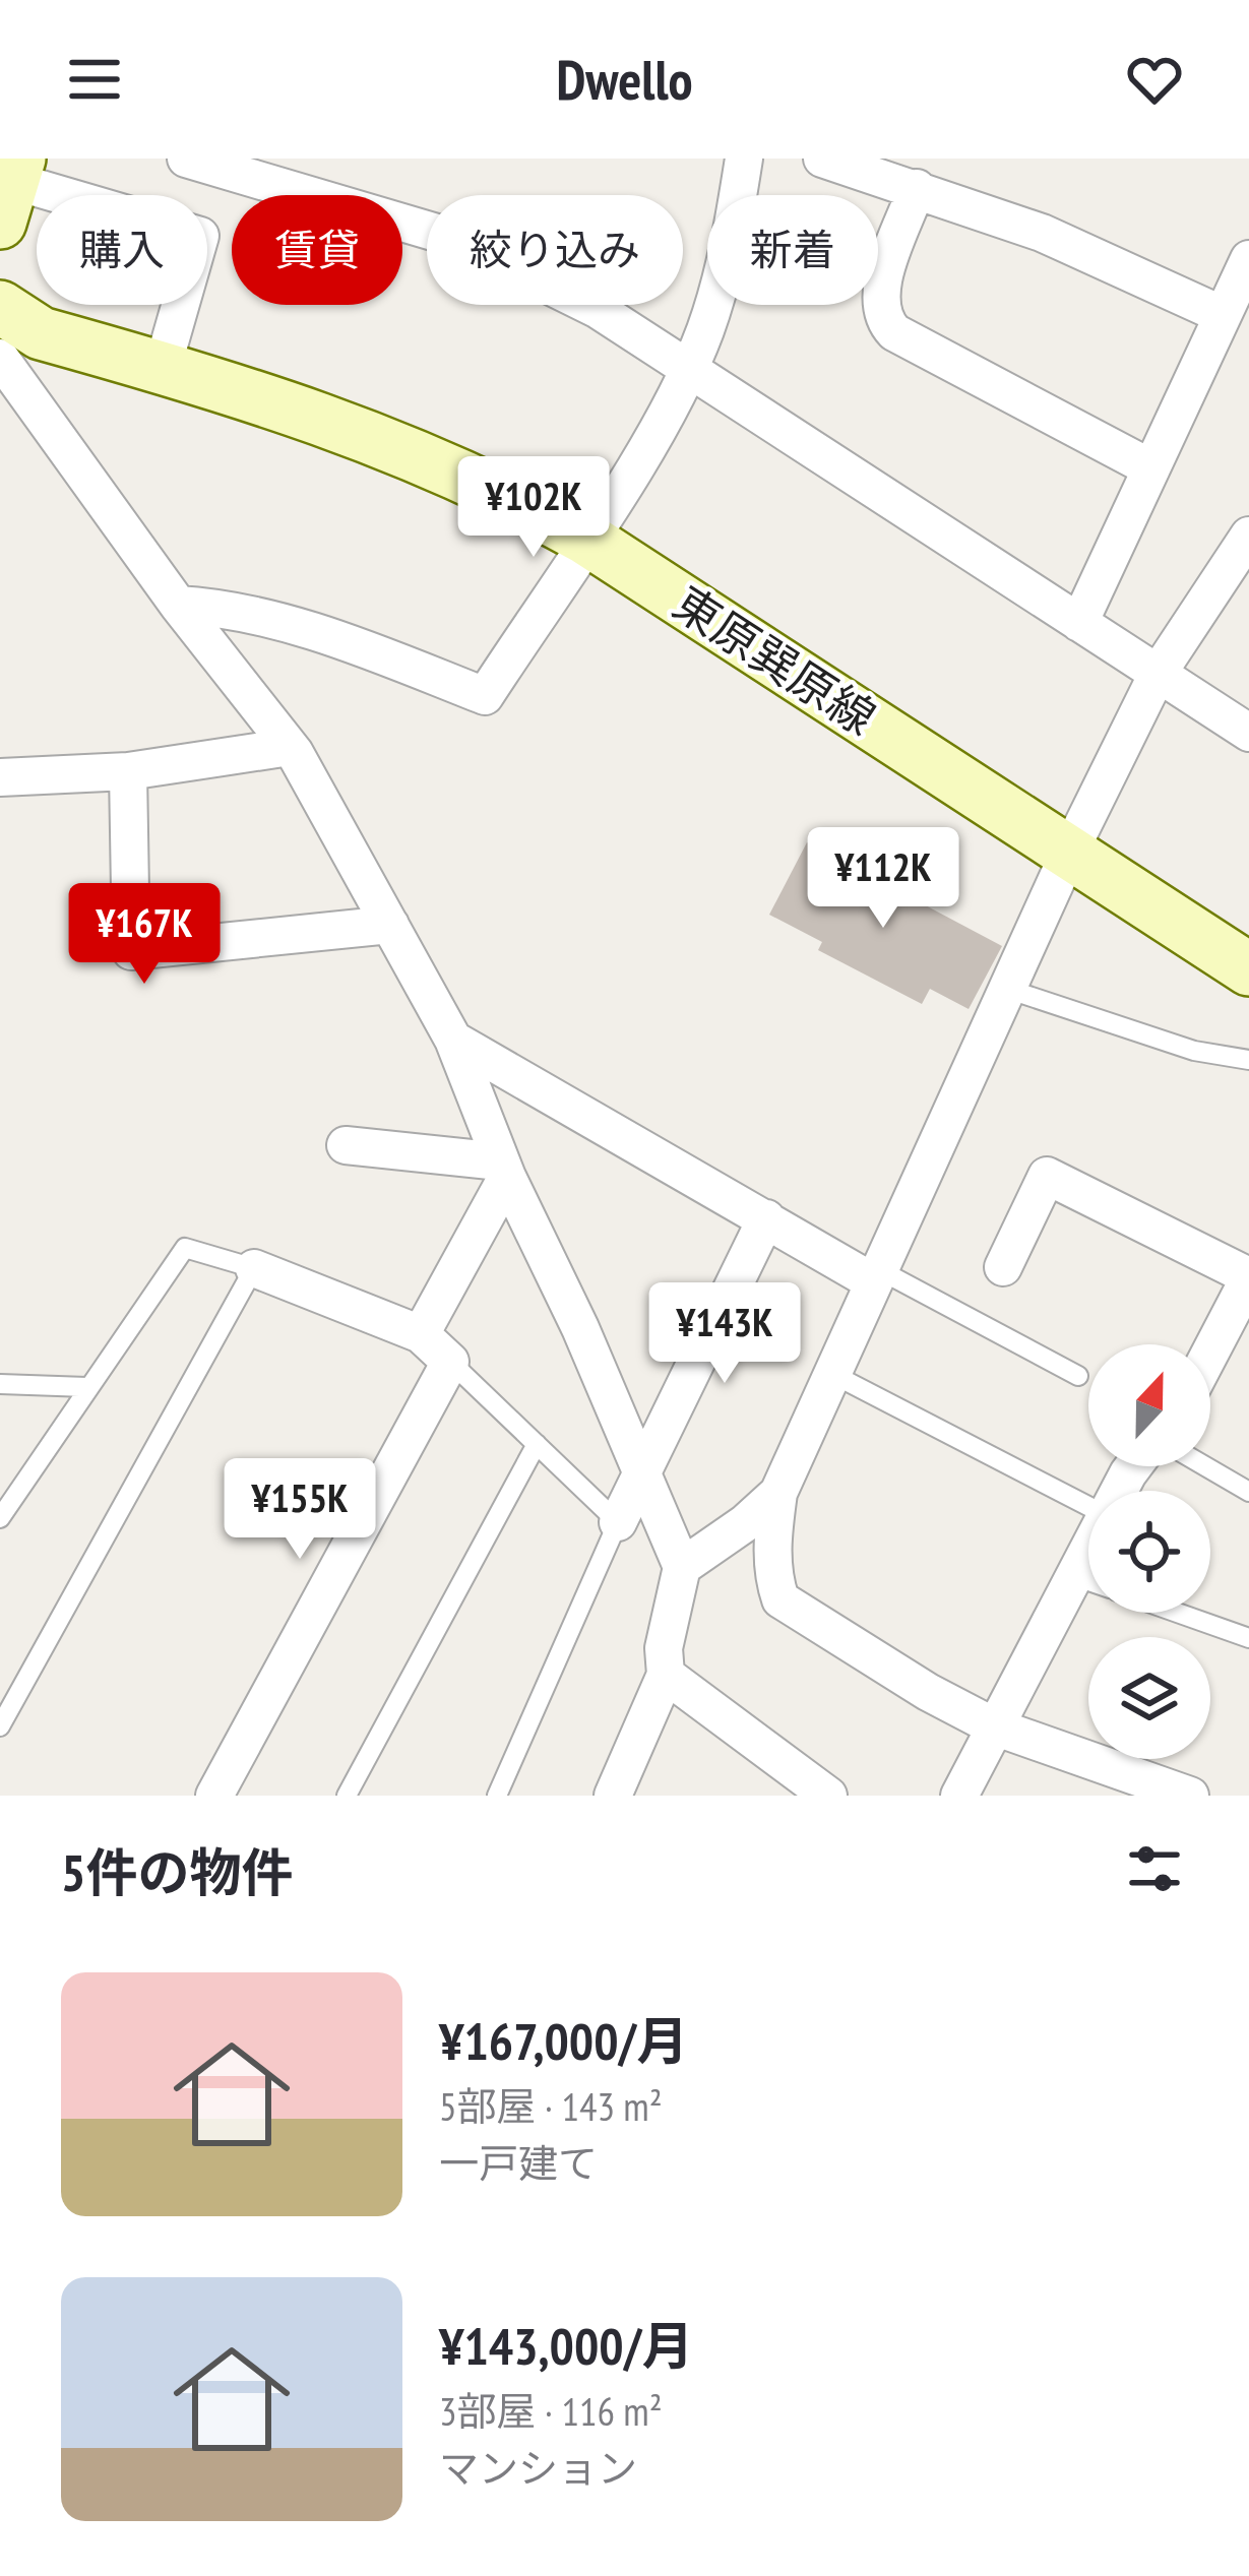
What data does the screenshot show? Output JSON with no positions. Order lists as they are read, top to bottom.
{
  "streets": {
    "street": ["東原巽原線"]
  },
  "north": "top",
  "page": {
    "header": "Dwello",
    "chip": [
      "購入",
      "賃貸",
      "絞り込み",
      "新着"
    ],
    "price": [
      "¥102K",
      "¥112K",
      "¥167K",
      "¥143K",
      "¥155K"
    ],
    "heading": "5件の物件",
    "list": [
      {
        "name": "¥167,000/月",
        "note": "5部屋 · 143 m² · 一戸建て"
      },
      {
        "name": "¥143,000/月",
        "note": "3部屋 · 116 m² · マンション"
      }
    ]
  }
}
